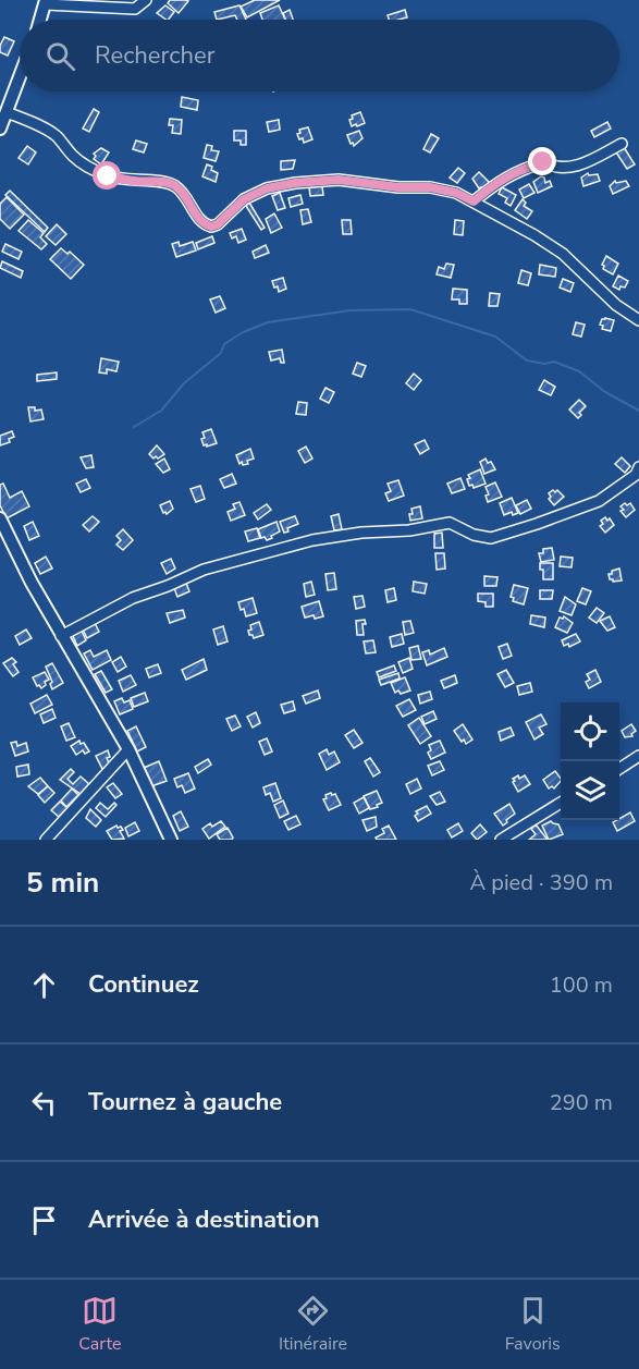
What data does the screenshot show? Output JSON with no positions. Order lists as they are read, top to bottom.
{
  "page": {
    "search": "Rechercher",
    "heading": ["5 min", "À pied · 390 m"],
    "list": [
      ["Continuez", "100 m"],
      ["Tournez à gauche", "290 m"],
      "Arrivée à destination"
    ],
    "nav": ["Carte", "Itinéraire", "Favoris"]
  }
}
